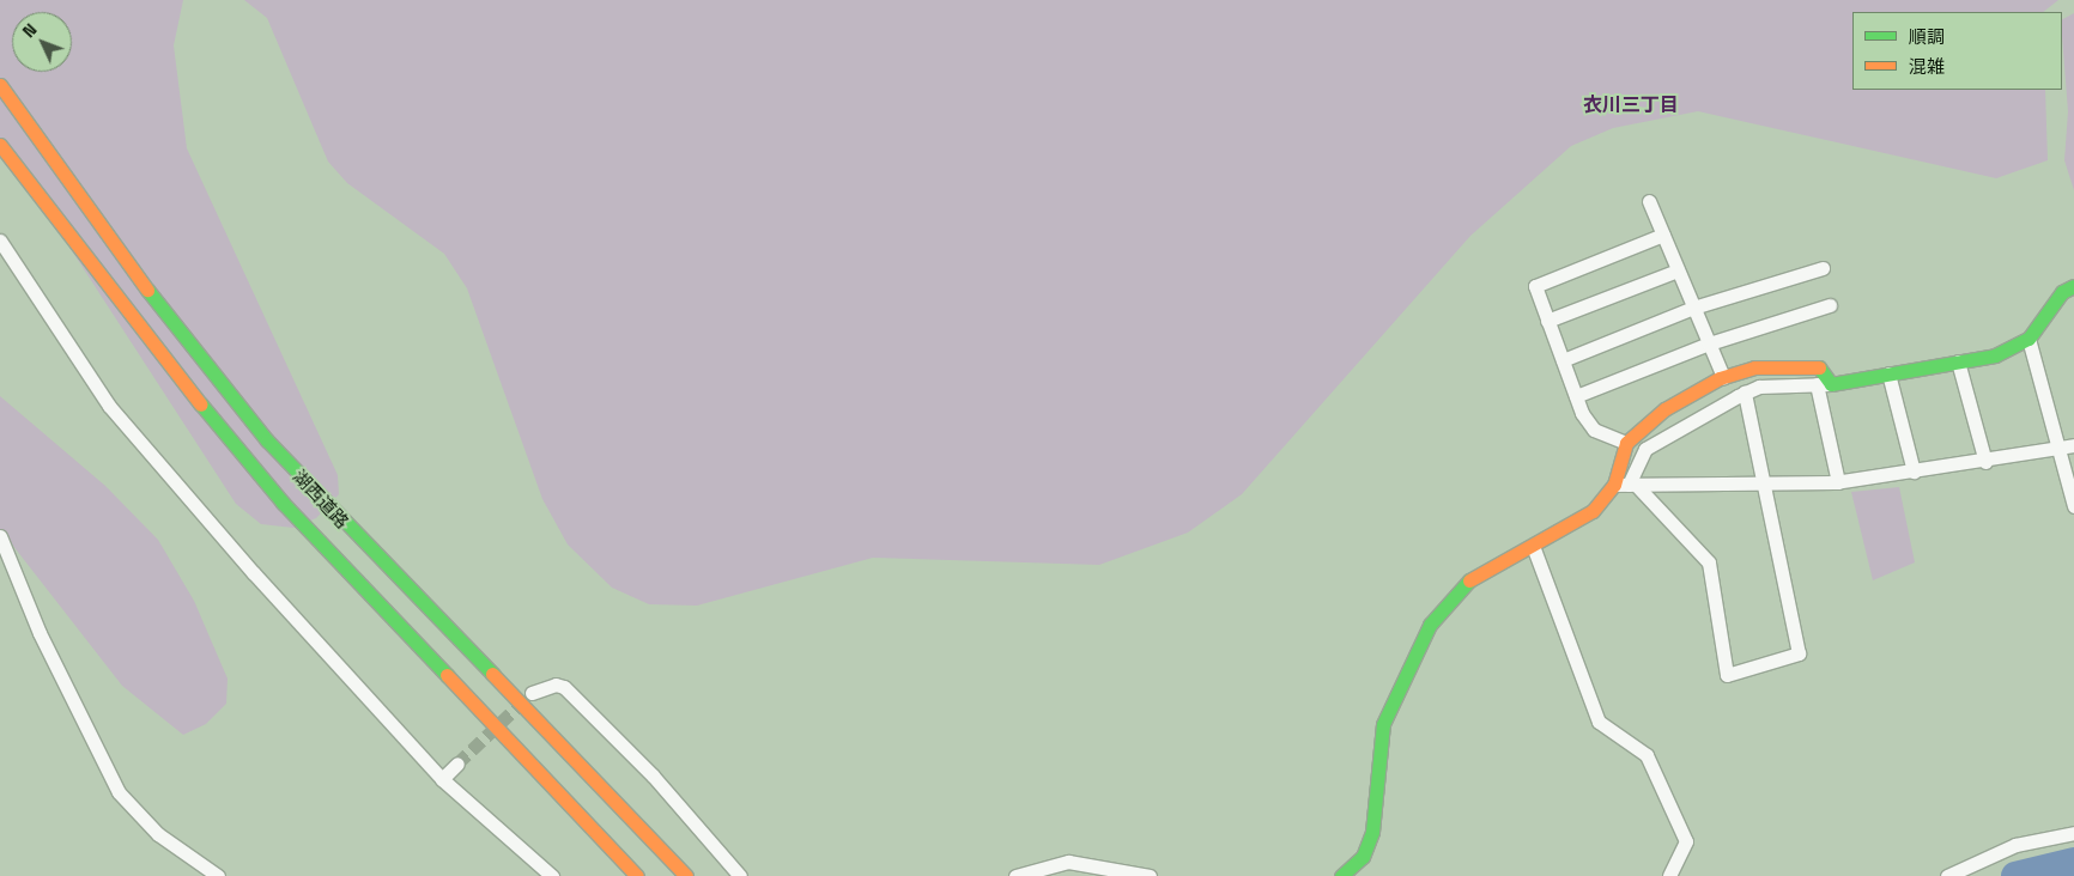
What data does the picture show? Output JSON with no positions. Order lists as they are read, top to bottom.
{
  "streets": {
    "main road": ["湖西道路"]
  },
  "districts": ["衣川三丁目"],
  "legend": ["順調", "混雑"],
  "north": "top left"
}
